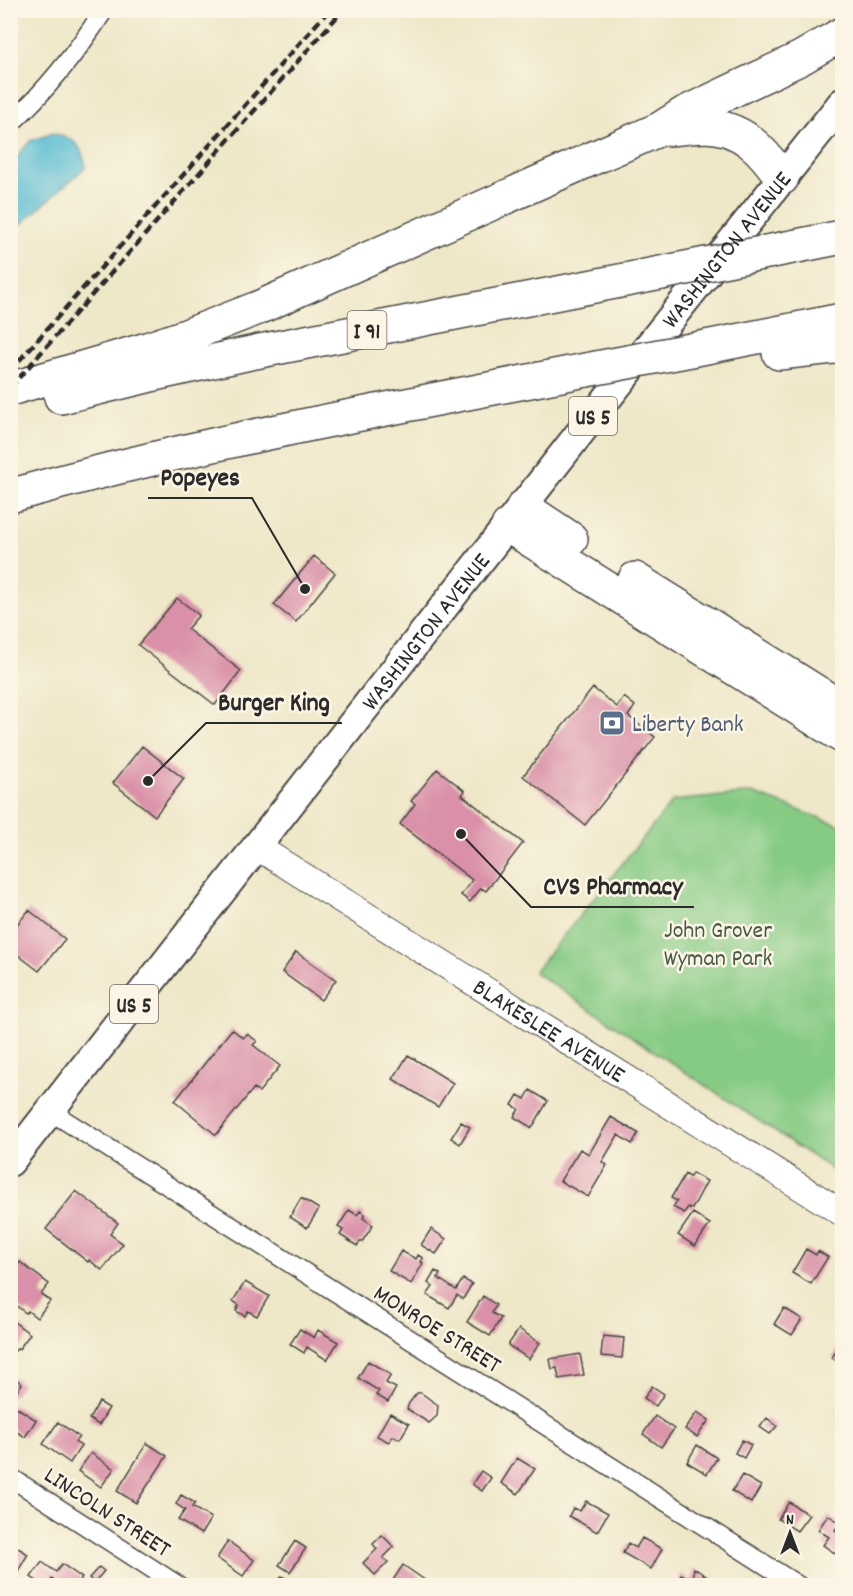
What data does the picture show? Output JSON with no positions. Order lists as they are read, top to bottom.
{
  "streets": {
    "highway": ["I 91"],
    "main road": ["WASHINGTON AVENUE", "US 5"],
    "street": ["BLAKESLEE AVENUE", "MONROE STREET", "LINCOLN STREET"]
  },
  "crossings": [
    ["WASHINGTON AVENUE", "BLAKESLEE AVENUE"],
    ["WASHINGTON AVENUE", "MONROE STREET"]
  ],
  "parks": ["John Grover Wyman Park"],
  "places": {
    "other": ["Popeyes", "Burger King", "CVS Pharmacy"],
    "bank": ["Liberty Bank"]
  },
  "north": "top"
}
